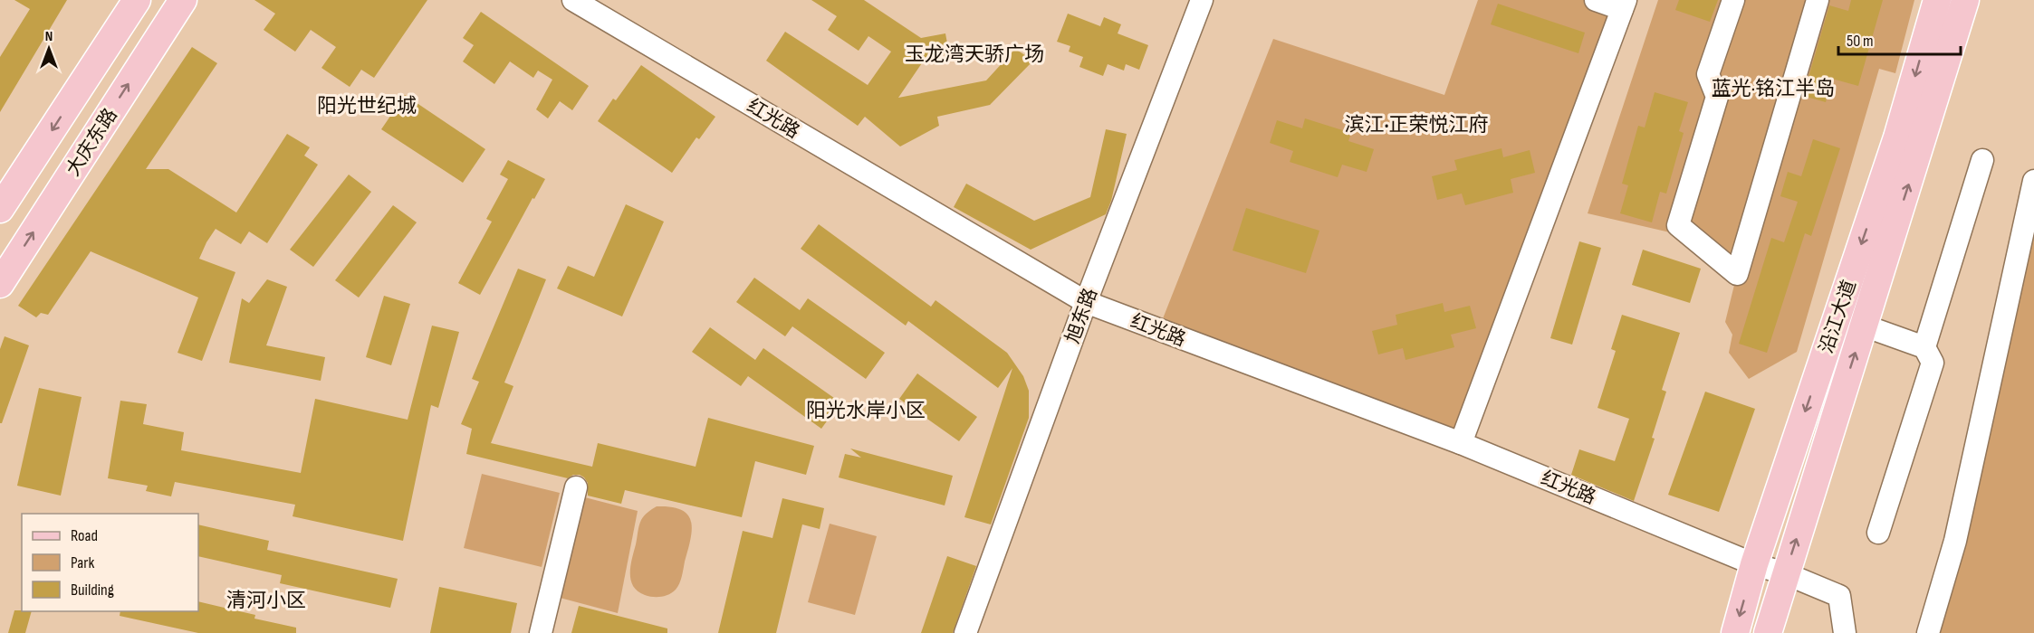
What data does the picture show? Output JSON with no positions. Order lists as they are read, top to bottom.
{
  "streets": {
    "main road": ["大庆东路", "沿江大道"],
    "street": ["红光路", "旭东路"]
  },
  "crossings": [
    ["红光路", "旭东路"],
    ["红光路", "沿江大道"]
  ],
  "districts": [
    "玉龙湾天骄广场",
    "蓝光·铭江半岛",
    "阳光世纪城",
    "滨江•正荣悦江府",
    "阳光水岸小区",
    "清河小区"
  ],
  "legend": ["Road", "Park", "Building"],
  "scale_bar": "50 m",
  "north": "top"
}
